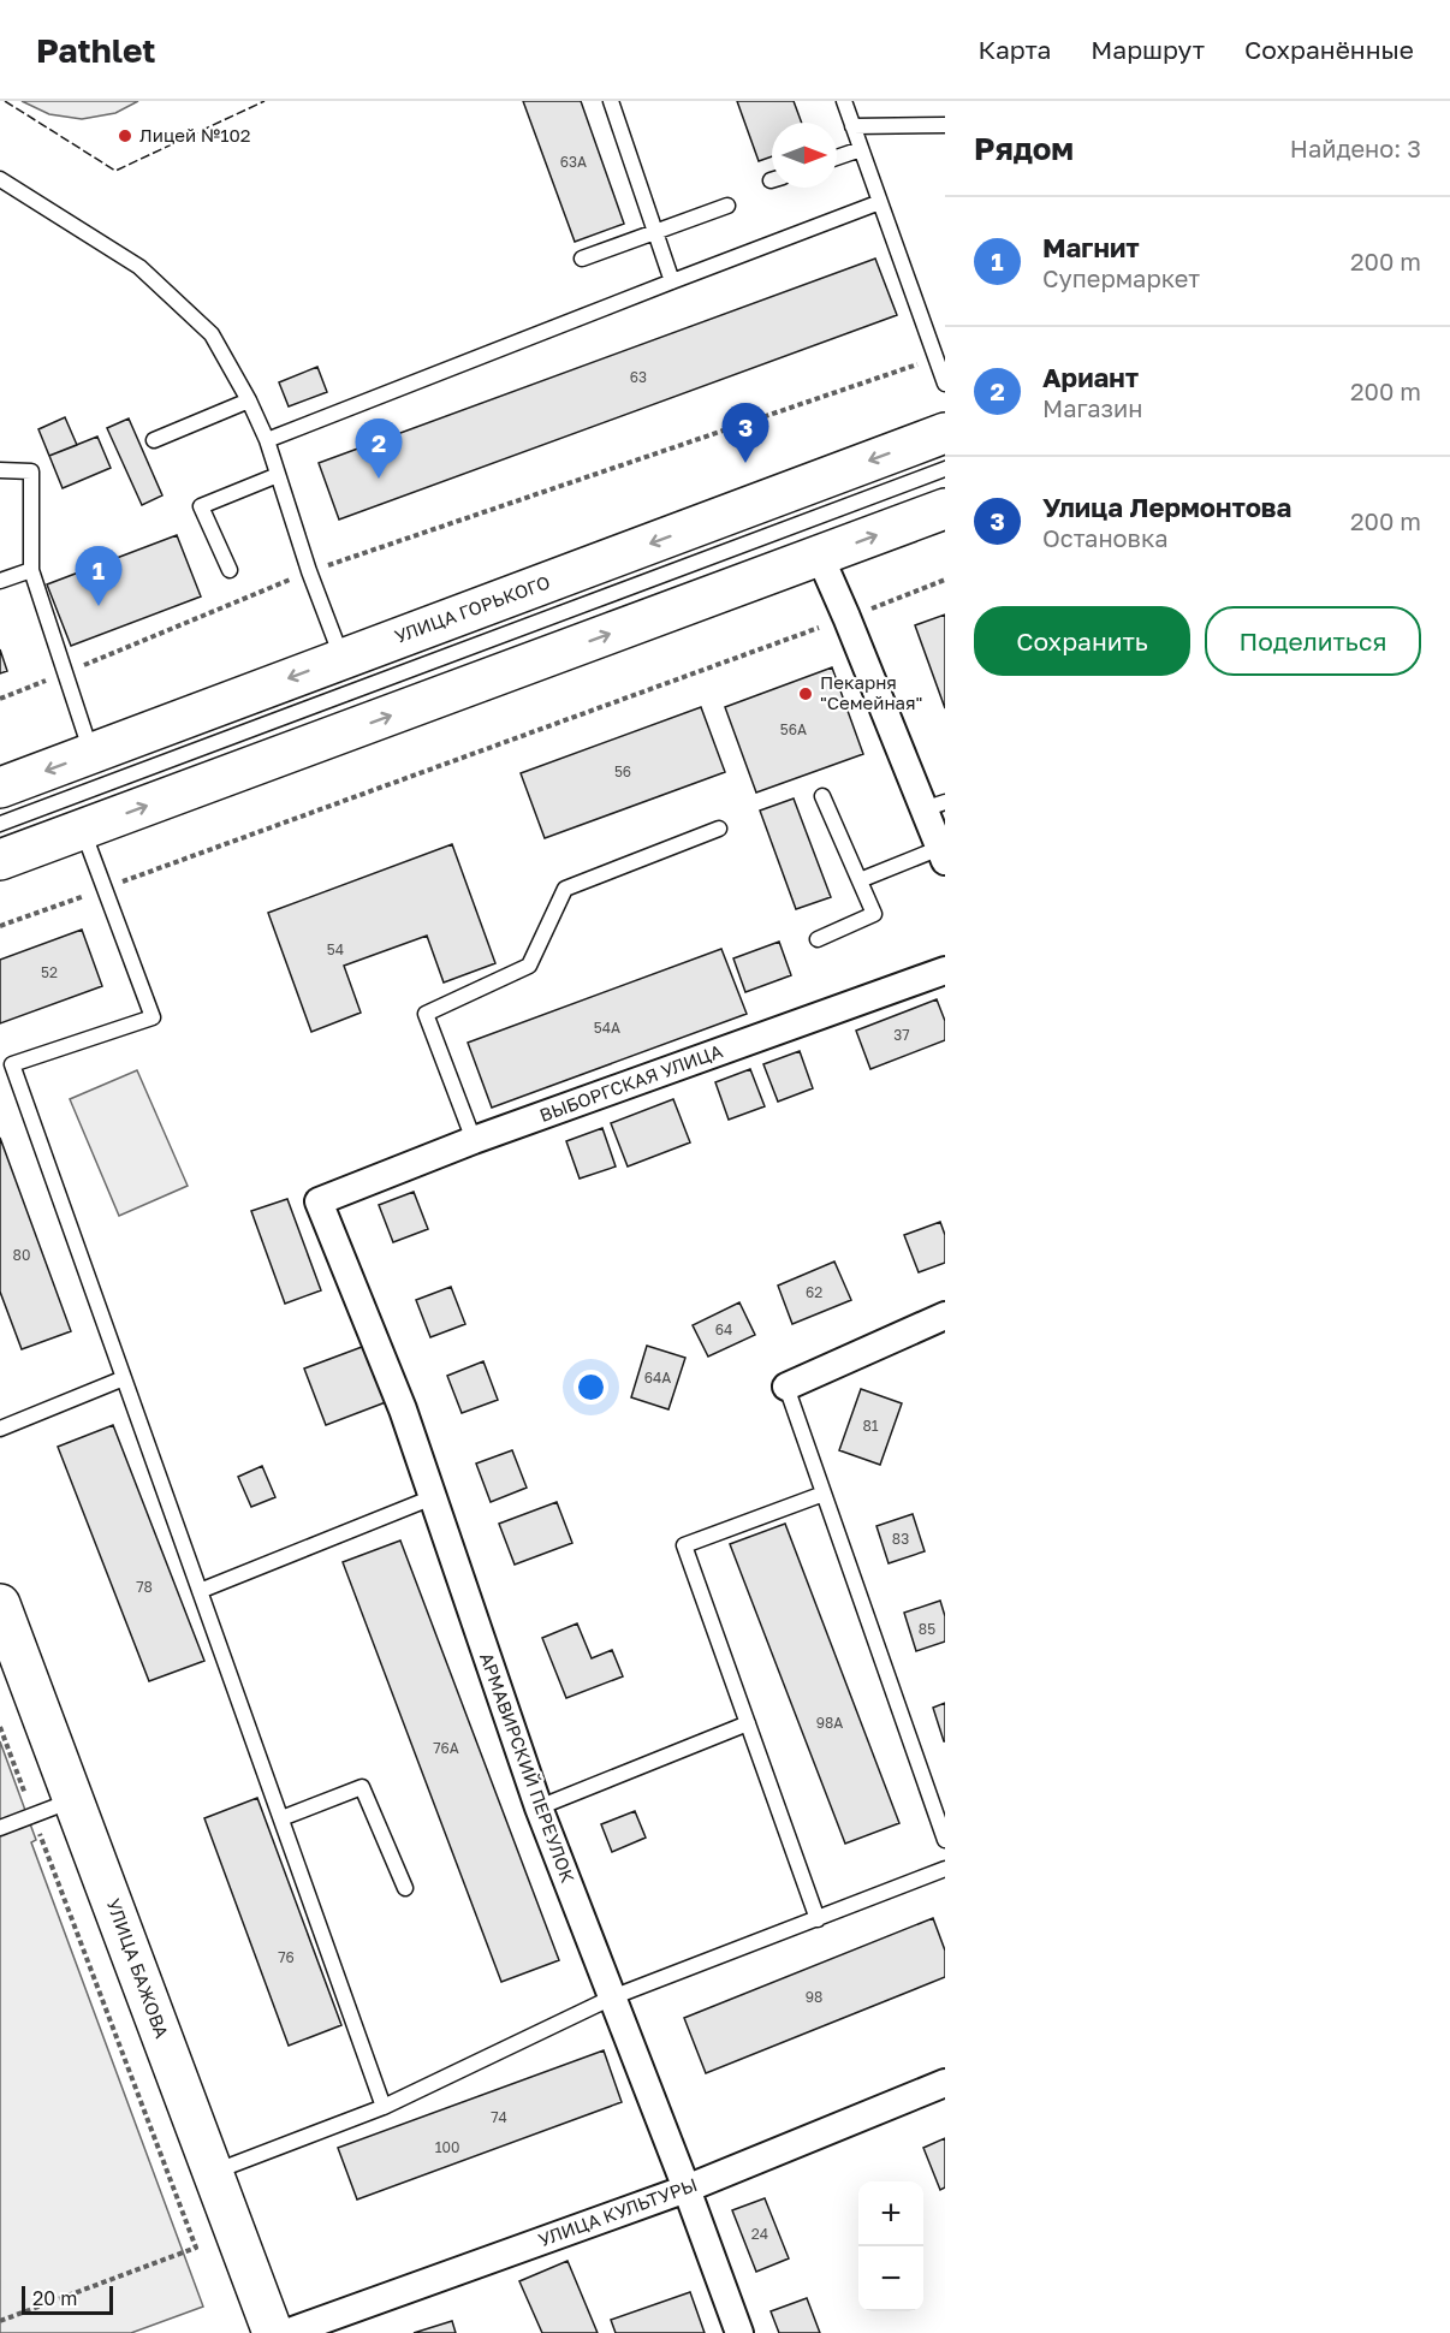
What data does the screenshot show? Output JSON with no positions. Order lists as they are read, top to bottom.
{
  "streets": {
    "main road": ["УЛИЦА ГОРЬКОГО", "УЛИЦА БАЖОВА"],
    "street": ["ВЫБОРГСКАЯ УЛИЦА", "АРМАВИРСКИЙ ПЕРЕУЛОК", "УЛИЦА КУЛЬТУРЫ"]
  },
  "crossings": [
    ["ВЫБОРГСКАЯ УЛИЦА", "АРМАВИРСКИЙ ПЕРЕУЛОК"],
    ["АРМАВИРСКИЙ ПЕРЕУЛОК", "УЛИЦА КУЛЬТУРЫ"]
  ],
  "places": ["Лицей №102", "Пекарня \"Семейная\""],
  "house_numbers": [
    "63А",
    "63",
    "56А",
    "56",
    "54",
    "52",
    "54А",
    "37",
    "80",
    "62",
    "64",
    "64А",
    "81",
    "83",
    "78",
    "85",
    "98А",
    "76А",
    "76",
    "98",
    "74",
    "100",
    "24"
  ],
  "scale_bar": "20 m",
  "north": "right",
  "page": {
    "header": "Pathlet",
    "nav": ["Карта", "Маршрут", "Сохранённые"],
    "heading": ["Рядом", "Найдено: 3"],
    "list": [
      {
        "mark": "1",
        "name": "Магнит",
        "note": "Супермаркет",
        "value": "200 m"
      },
      {
        "mark": "2",
        "name": "Ариант",
        "note": "Магазин",
        "value": "200 m"
      },
      {
        "mark": "3",
        "name": "Улица Лермонтова",
        "note": "Остановка",
        "value": "200 m"
      }
    ],
    "pins": ["3", "2", "1"],
    "buttons": ["Сохранить", "Поделиться"],
    "map_buttons": ["+", "−"],
    "scale": "20 m"
  }
}
